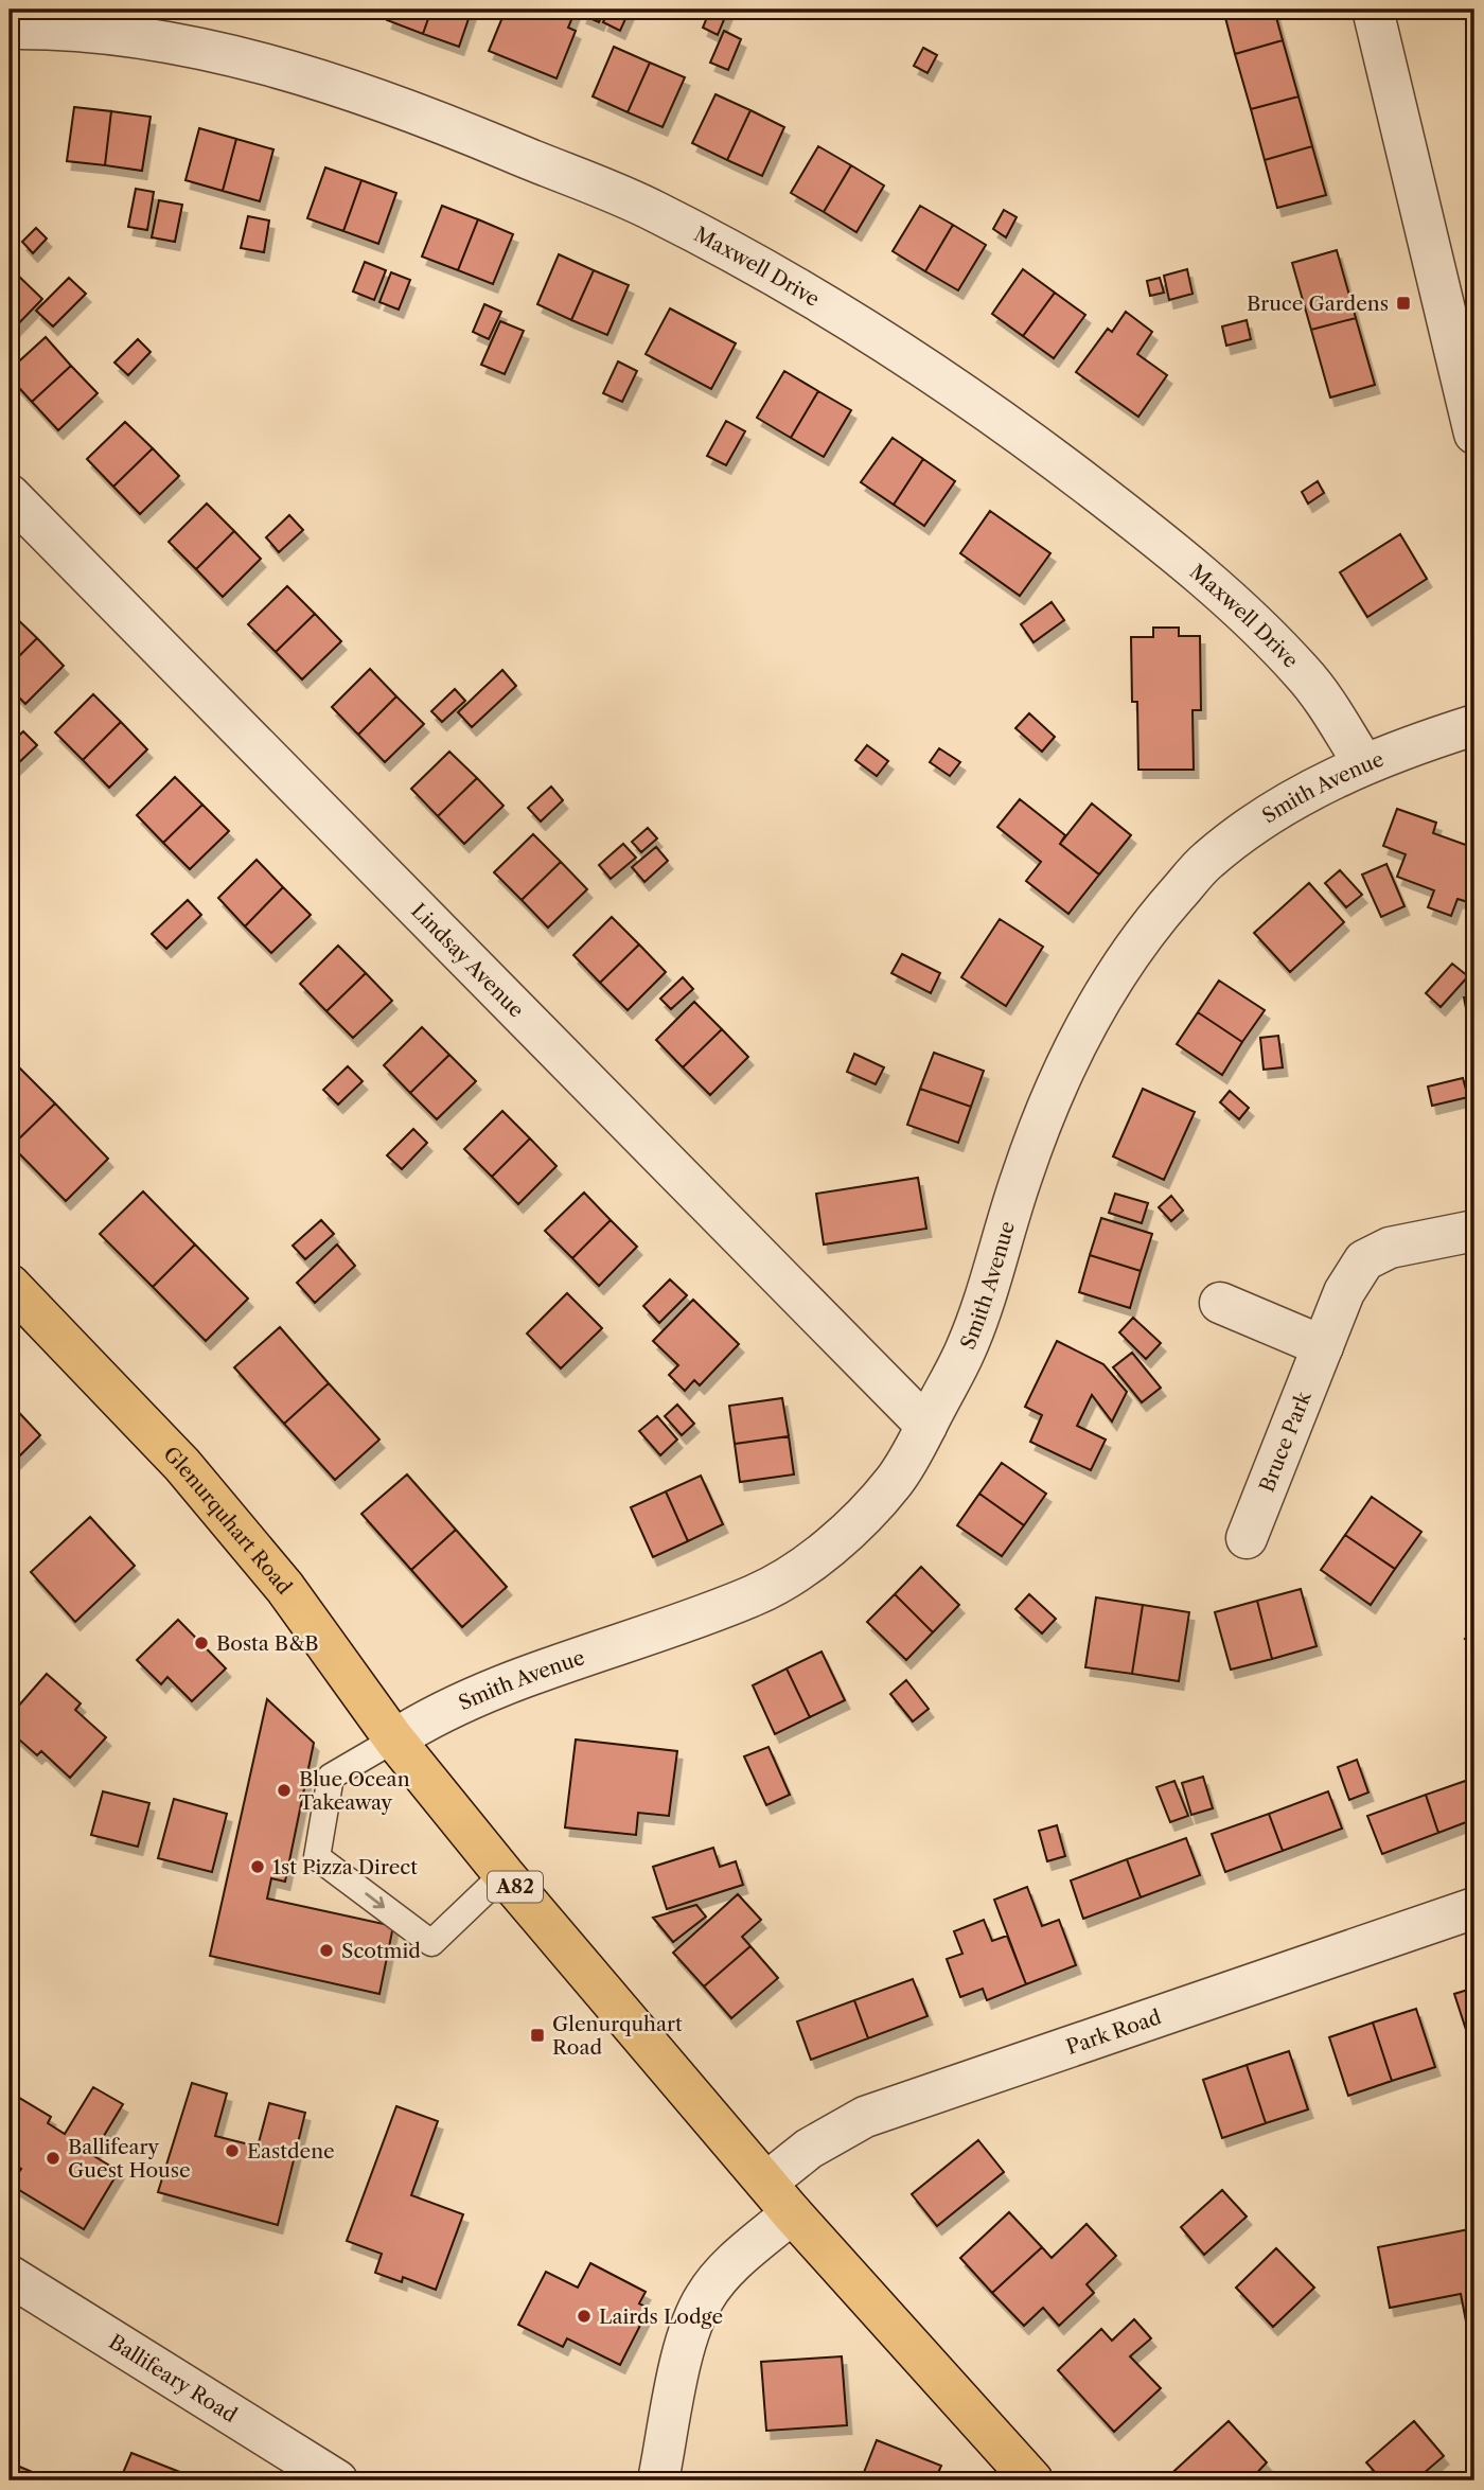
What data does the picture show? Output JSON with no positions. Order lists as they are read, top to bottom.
{
  "streets": {
    "highway": ["Glenurquhart Road", "A82"],
    "street": [
      "Maxwell Drive",
      "Smith Avenue",
      "Lindsay Avenue",
      "Bruce Park",
      "Park Road",
      "Ballifeary Road"
    ]
  },
  "crossings": [
    ["Maxwell Drive", "Smith Avenue"],
    ["Smith Avenue", "Lindsay Avenue"],
    ["Smith Avenue", "Glenurquhart Road"],
    ["Glenurquhart Road", "Park Road"]
  ],
  "places": {
    "transit": ["Bruce Gardens", "Glenurquhart Road"],
    "other": [
      "Bosta B&B",
      "Blue Ocean Takeaway",
      "1st Pizza Direct",
      "Scotmid",
      "Eastdene",
      "Ballifeary Guest House",
      "Lairds Lodge"
    ]
  }
}
